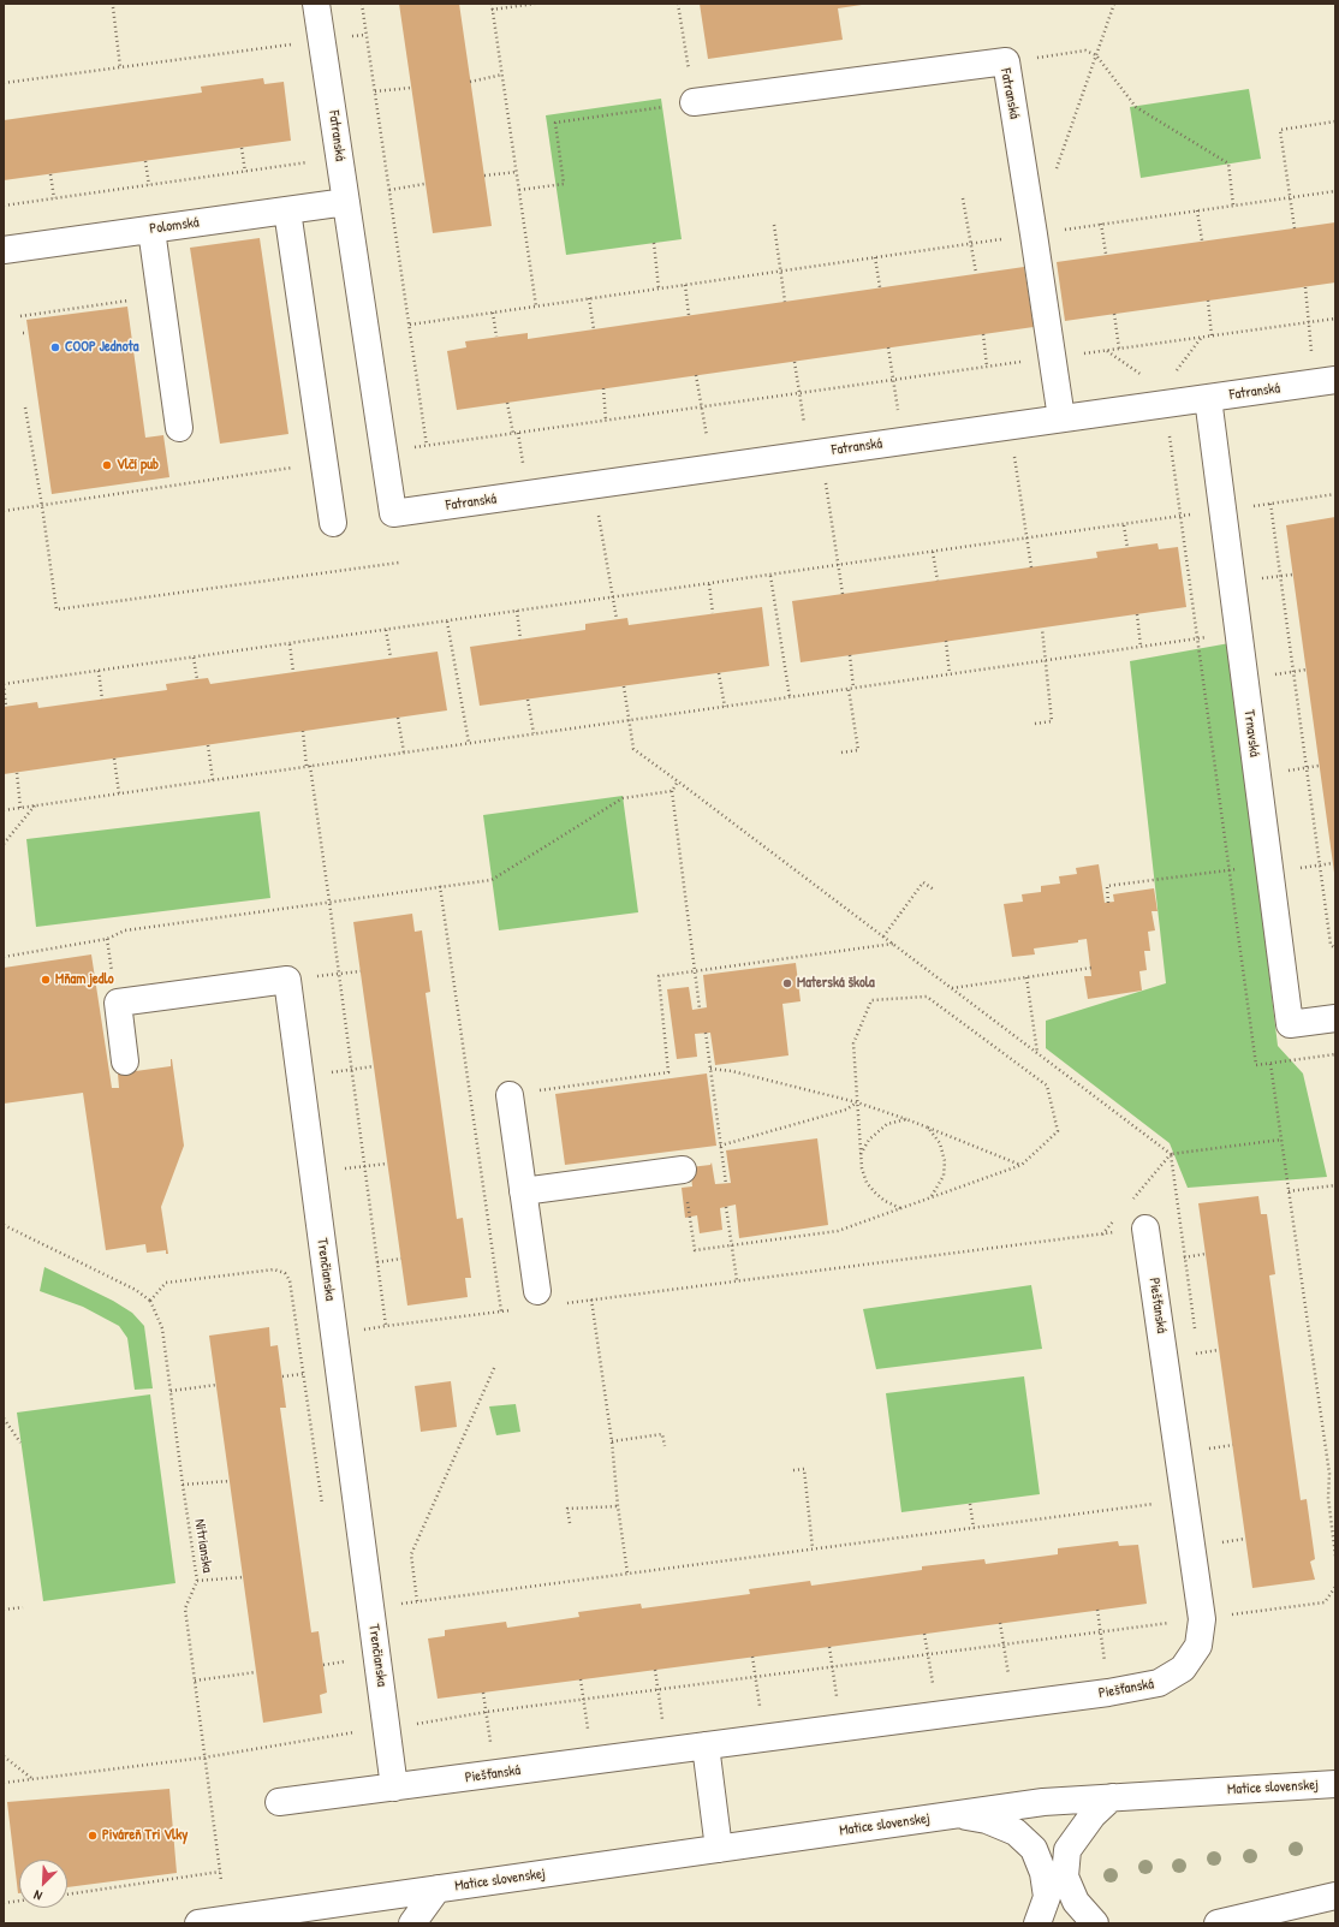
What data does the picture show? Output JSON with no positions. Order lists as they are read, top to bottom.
{
  "streets": {
    "street": [
      "Fatranská",
      "Polomská",
      "Trnavská",
      "Trenčianska",
      "Piešťanská",
      "Matice slovenskej"
    ],
    "path": ["Nitrianska"]
  },
  "crossings": [
    ["Fatranská", "Polomská"],
    ["Fatranská", "Trnavská"],
    ["Trenčianska", "Piešťanská"]
  ],
  "places": [
    "COOP Jednota",
    "Vlčí pub",
    "Mňam jedlo",
    "Materská škola",
    "Piváreň Tri Vlky"
  ],
  "north": "bottom left"
}
